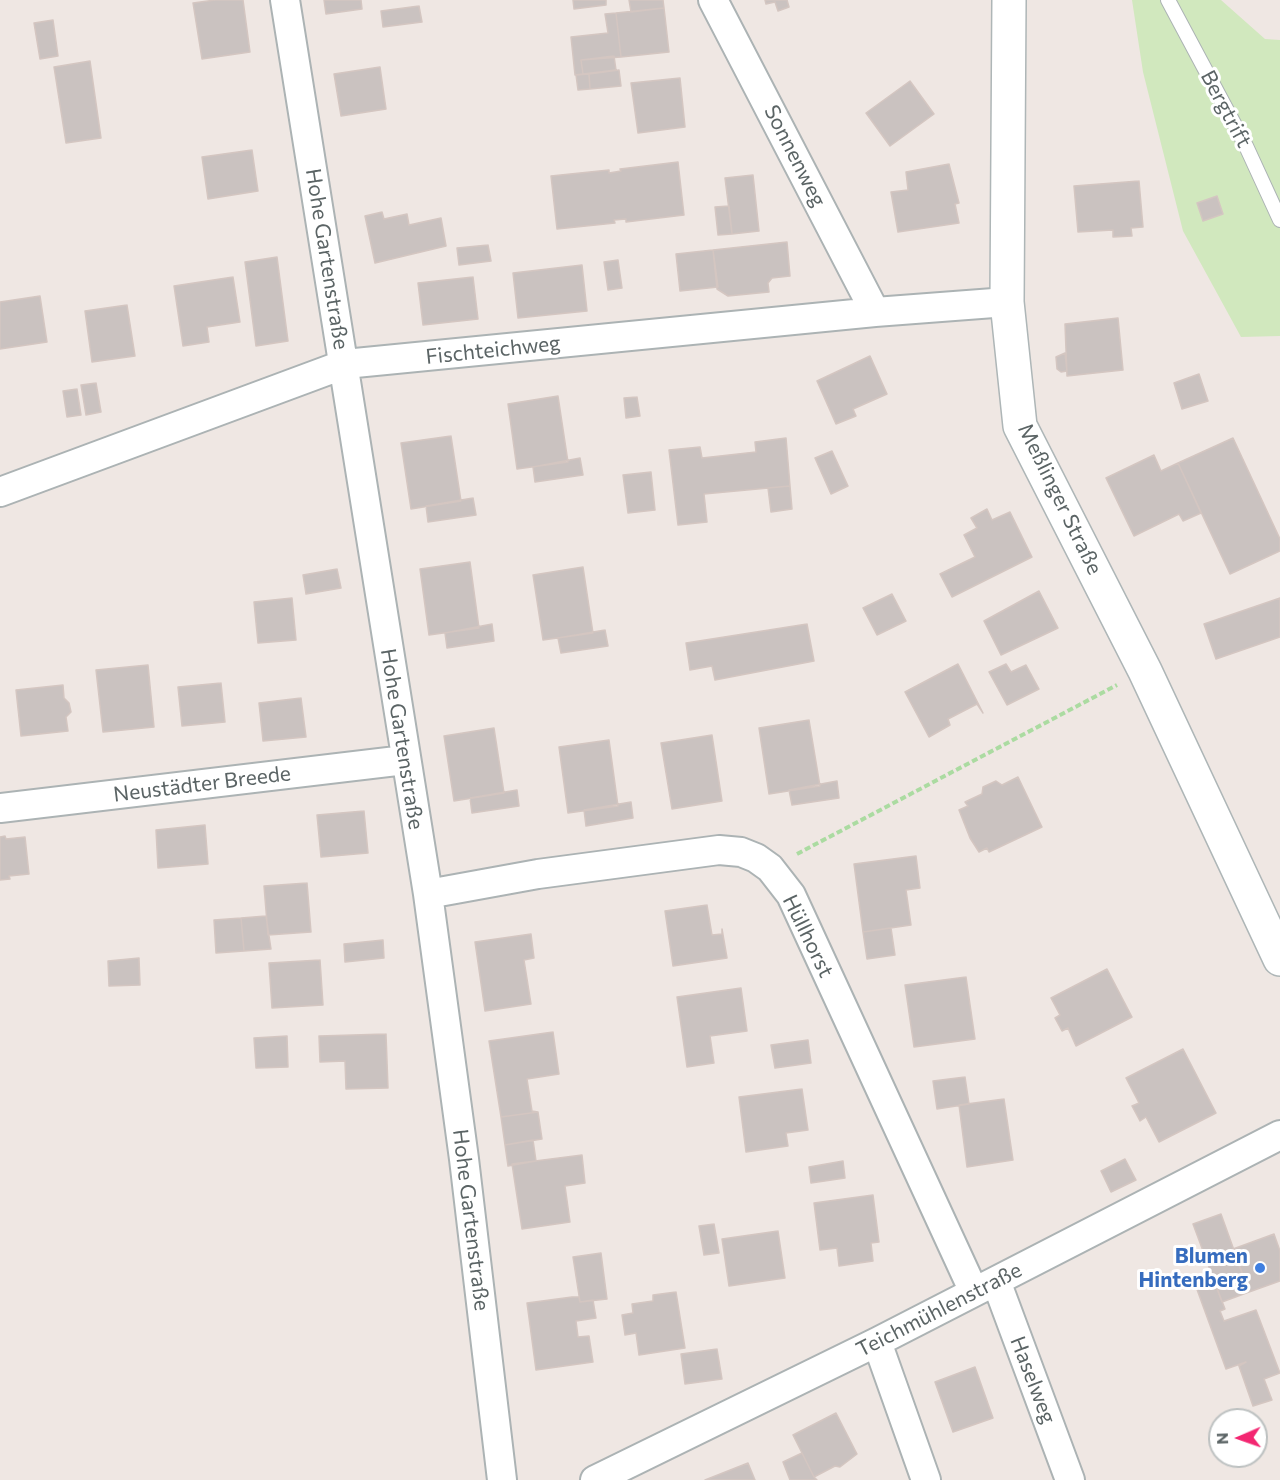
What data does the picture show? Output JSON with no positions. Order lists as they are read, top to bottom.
{
  "streets": {
    "street": [
      "Sonnenweg",
      "Hohe Gartenstraße",
      "Fischteichweg",
      "Meßlinger Straße",
      "Neustädter Breede",
      "Hüllhorst",
      "Teichmühlenstraße",
      "Haselweg"
    ],
    "lane": ["Bergtrift"]
  },
  "crossings": [
    ["Sonnenweg", "Fischteichweg"],
    ["Hohe Gartenstraße", "Fischteichweg"],
    ["Hohe Gartenstraße", "Neustädter Breede"],
    ["Hohe Gartenstraße", "Hüllhorst"],
    ["Fischteichweg", "Meßlinger Straße"],
    ["Hüllhorst", "Teichmühlenstraße"],
    ["Hüllhorst", "Haselweg"],
    ["Teichmühlenstraße", "Haselweg"]
  ],
  "places": ["Blumen Hintenberg"],
  "north": "left"
}
